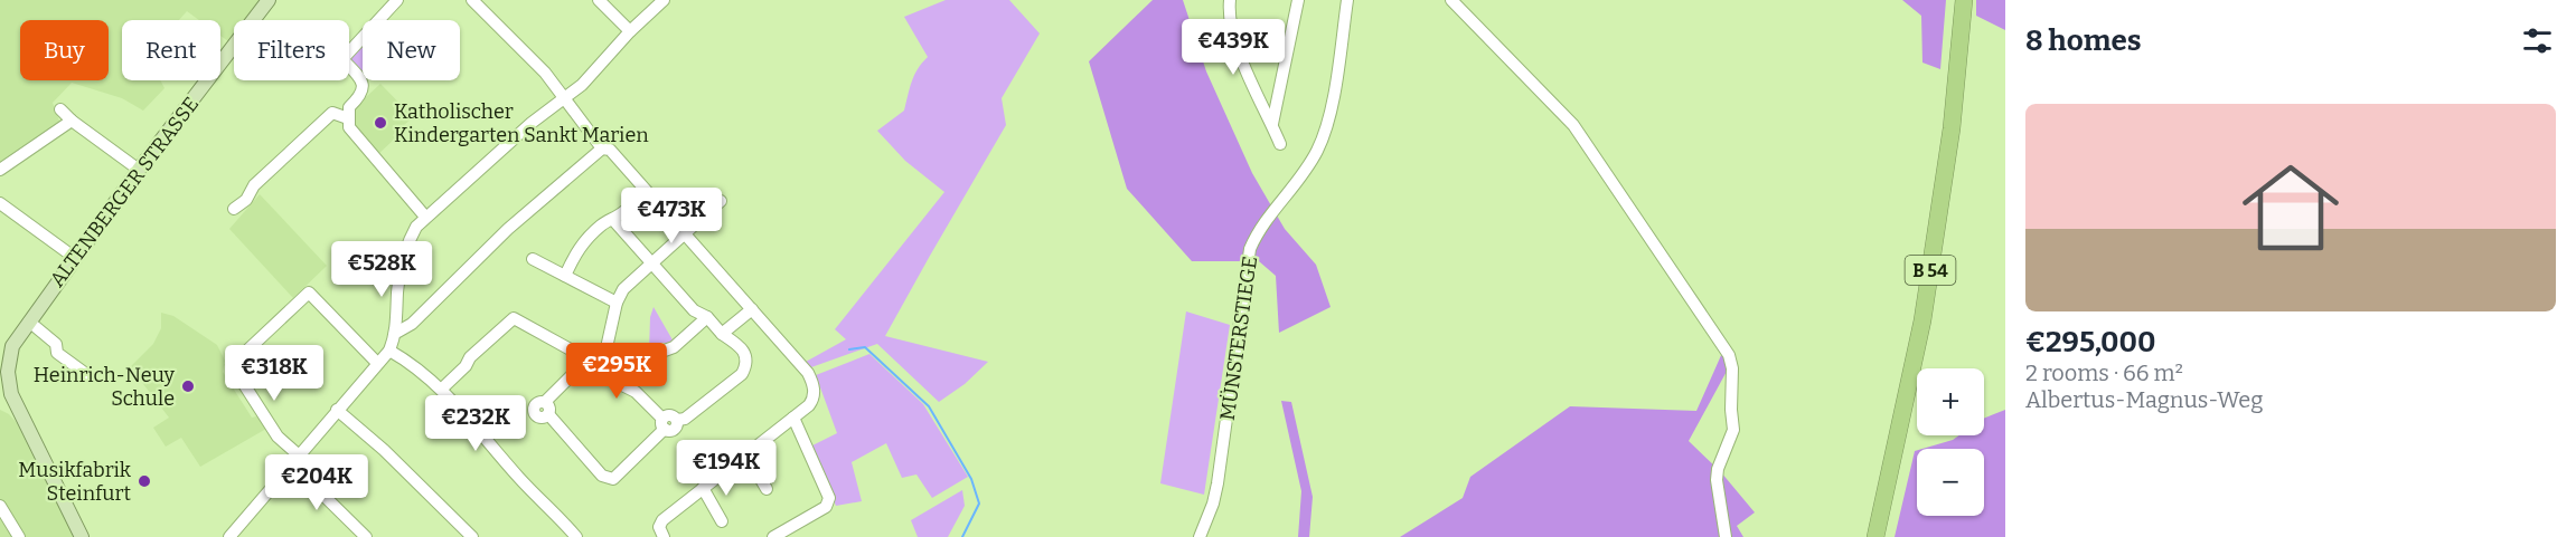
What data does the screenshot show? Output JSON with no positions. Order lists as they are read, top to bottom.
{
  "streets": {
    "highway": ["B 54"],
    "main road": ["ALTENBERGER STRASSE"],
    "street": ["MÜNSTERSTIEGE"]
  },
  "places": ["Katholischer Kindergarten Sankt Marien", "Heinrich-Neuy Schule", "Musikfabrik Steinfurt"],
  "page": {
    "heading": "8 homes",
    "price": [
      "€439K",
      "€473K",
      "€528K",
      "€295K",
      "€318K",
      "€232K",
      "€194K",
      "€204K"
    ],
    "chip": [
      "Buy",
      "Rent",
      "Filters",
      "New"
    ],
    "list": [
      {
        "name": "€295,000",
        "note": "2 rooms · 66 m² · Albertus-Magnus-Weg"
      }
    ],
    "map_buttons": ["+", "−"]
  }
}
